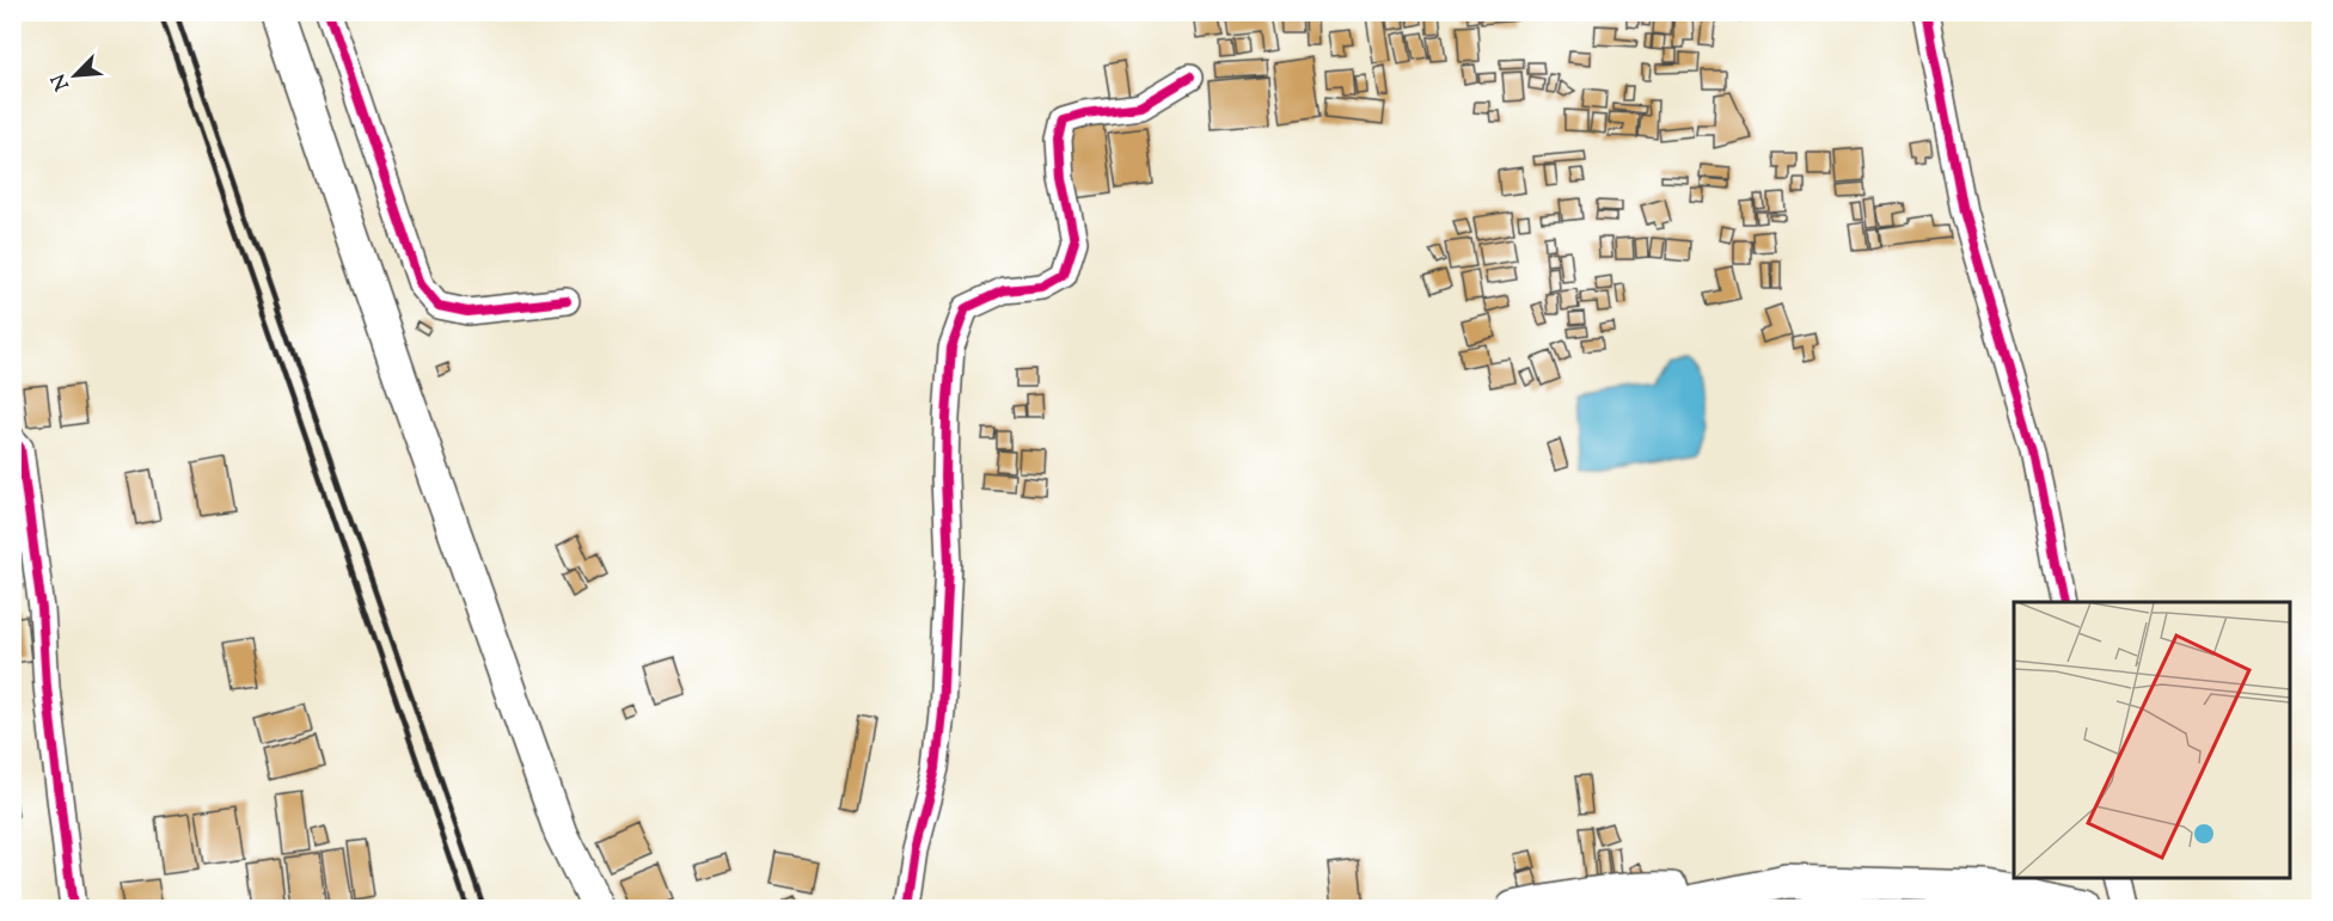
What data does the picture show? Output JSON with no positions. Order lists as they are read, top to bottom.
{
  "north": "bottom left"
}
